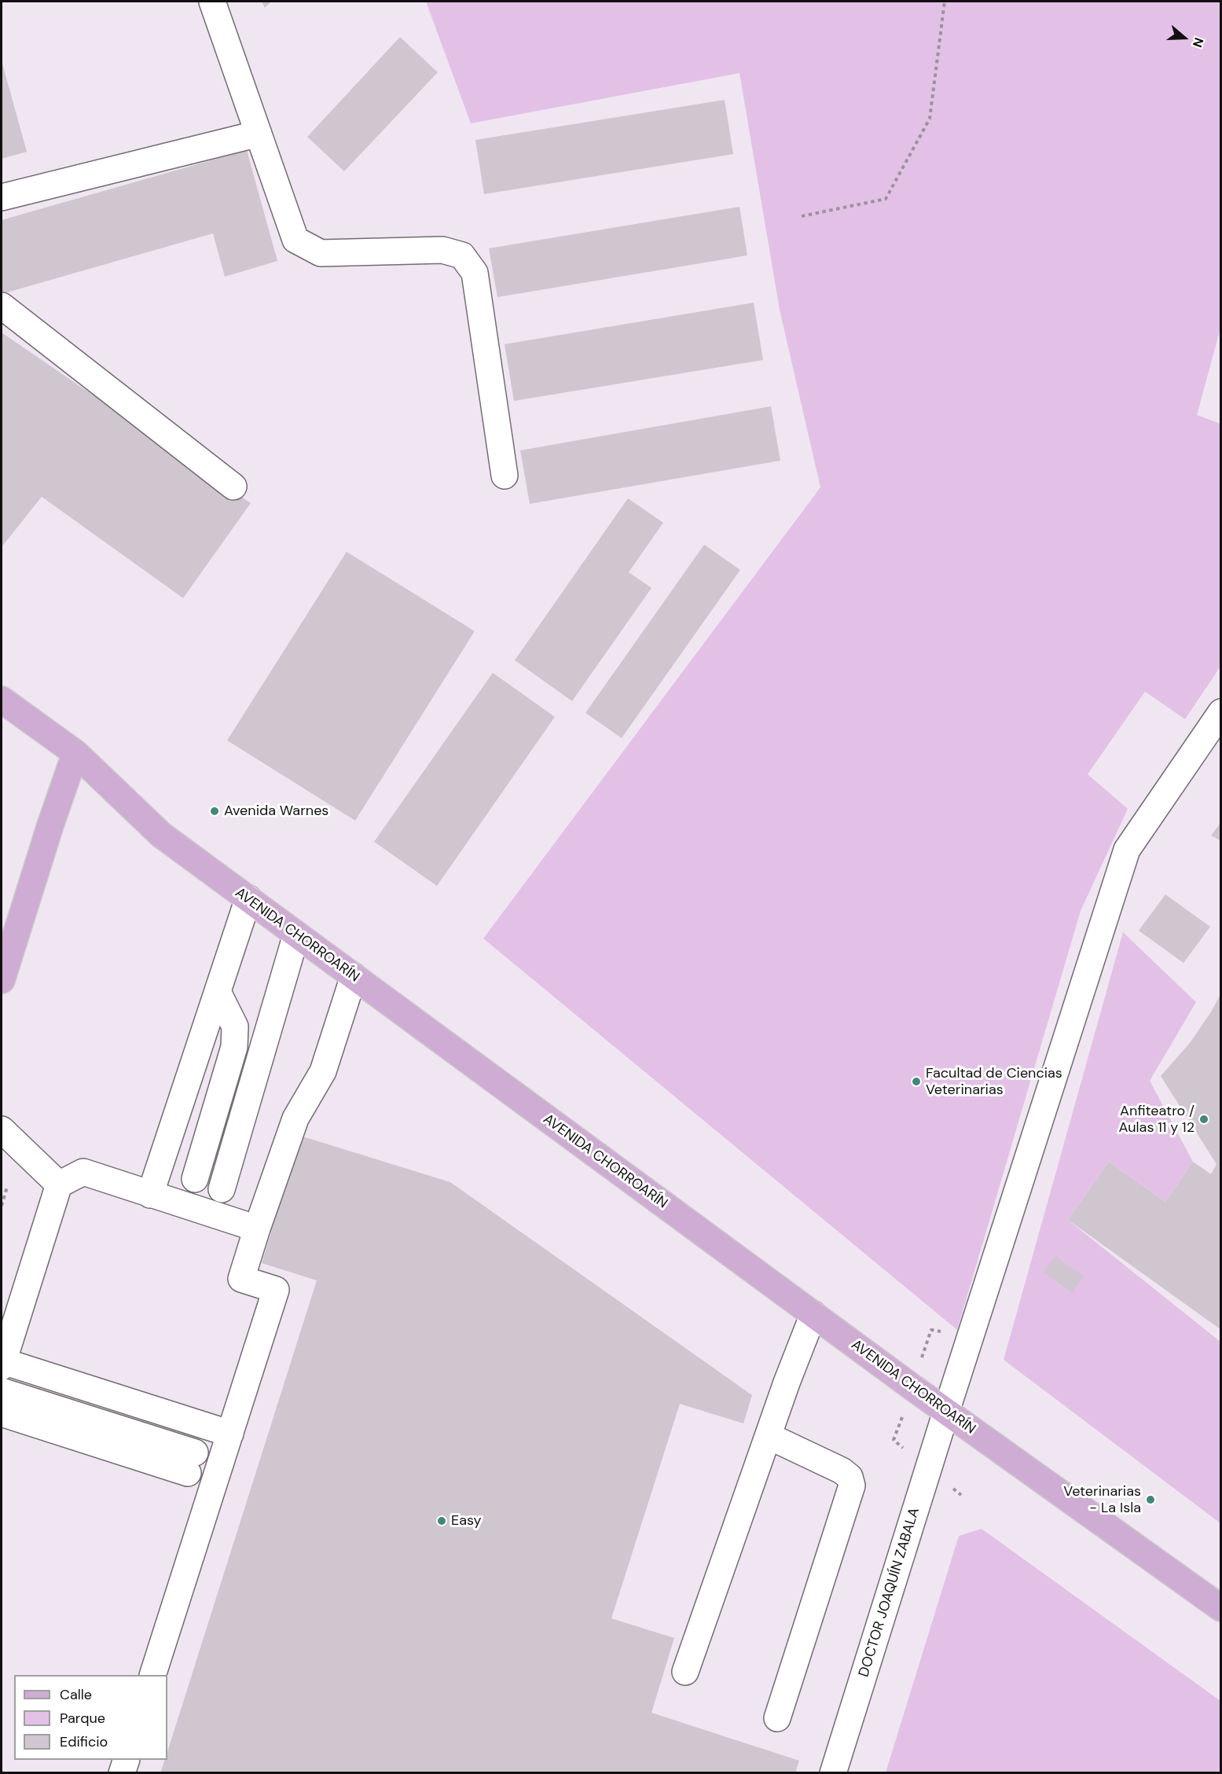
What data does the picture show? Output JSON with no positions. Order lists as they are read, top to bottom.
{
  "streets": {
    "main road": ["AVENIDA CHORROARÍN"],
    "street": ["DOCTOR JOAQUÍN ZABALA"]
  },
  "crossings": [
    ["AVENIDA CHORROARÍN", "DOCTOR JOAQUÍN ZABALA"]
  ],
  "places": [
    "Avenida Warnes",
    "Facultad de Ciencias Veterinarias",
    "Anfiteatro / Aulas 11 y 12",
    "Veterinarias - La Isla",
    "Easy"
  ],
  "legend": ["Calle", "Parque", "Edificio"],
  "north": "right"
}
